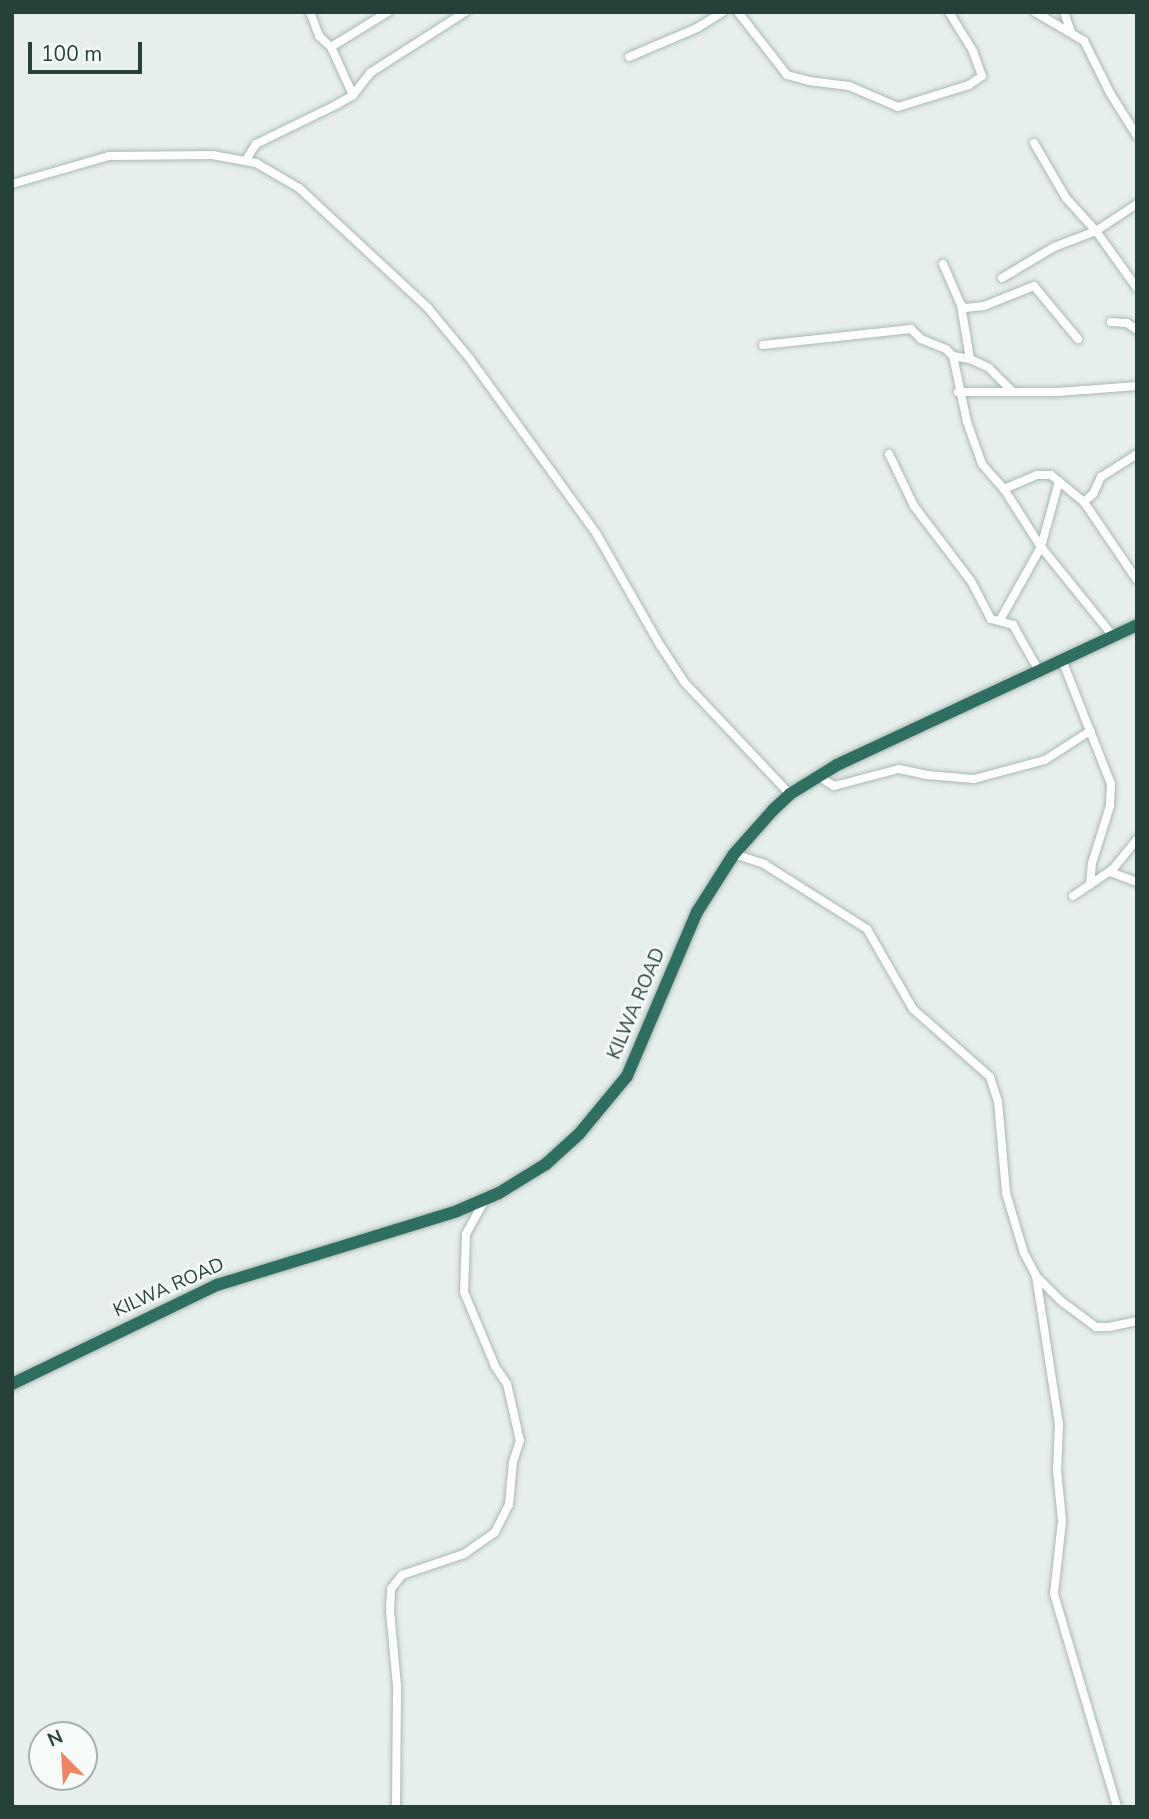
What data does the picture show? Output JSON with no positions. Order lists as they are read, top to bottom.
{
  "streets": {
    "highway": ["KILWA ROAD"]
  },
  "scale_bar": "100 m",
  "north": "top left"
}
